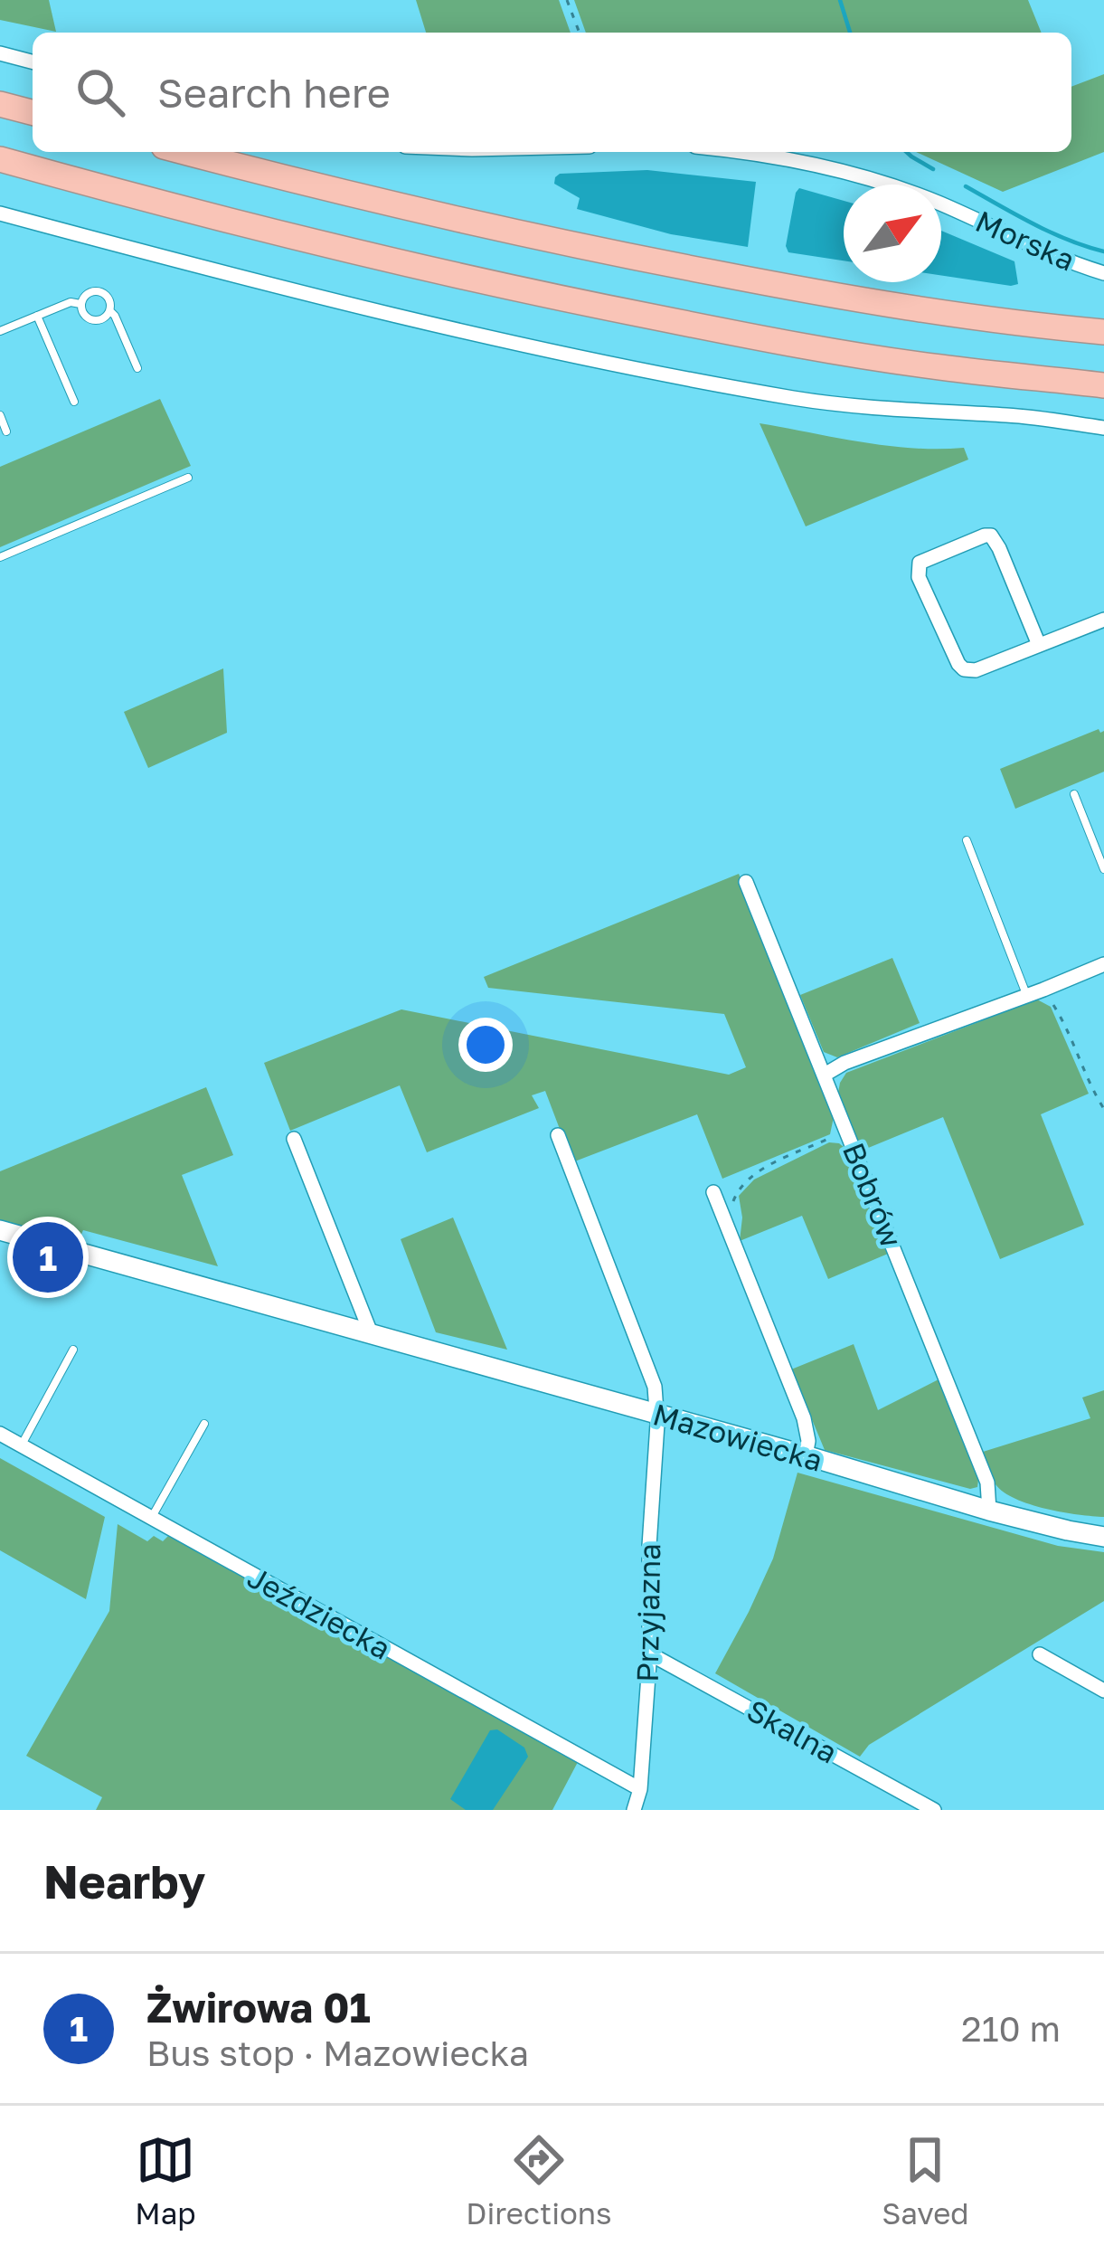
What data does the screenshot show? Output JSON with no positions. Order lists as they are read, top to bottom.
{
  "streets": {
    "street": [
      "Morska",
      "Bobrów",
      "Mazowiecka",
      "Jeździecka",
      "Przyjazna",
      "Skalna"
    ]
  },
  "crossings": [
    ["Bobrów", "Mazowiecka"],
    ["Mazowiecka", "Przyjazna"],
    ["Jeździecka", "Przyjazna"],
    ["Przyjazna", "Skalna"]
  ],
  "north": "top right",
  "page": {
    "search": "Search here",
    "pins": "1",
    "heading": "Nearby",
    "list": [
      {
        "mark": "1",
        "name": "Żwirowa 01",
        "note": "Bus stop · Mazowiecka",
        "value": "210 m"
      }
    ],
    "nav": ["Map", "Directions", "Saved"]
  }
}
